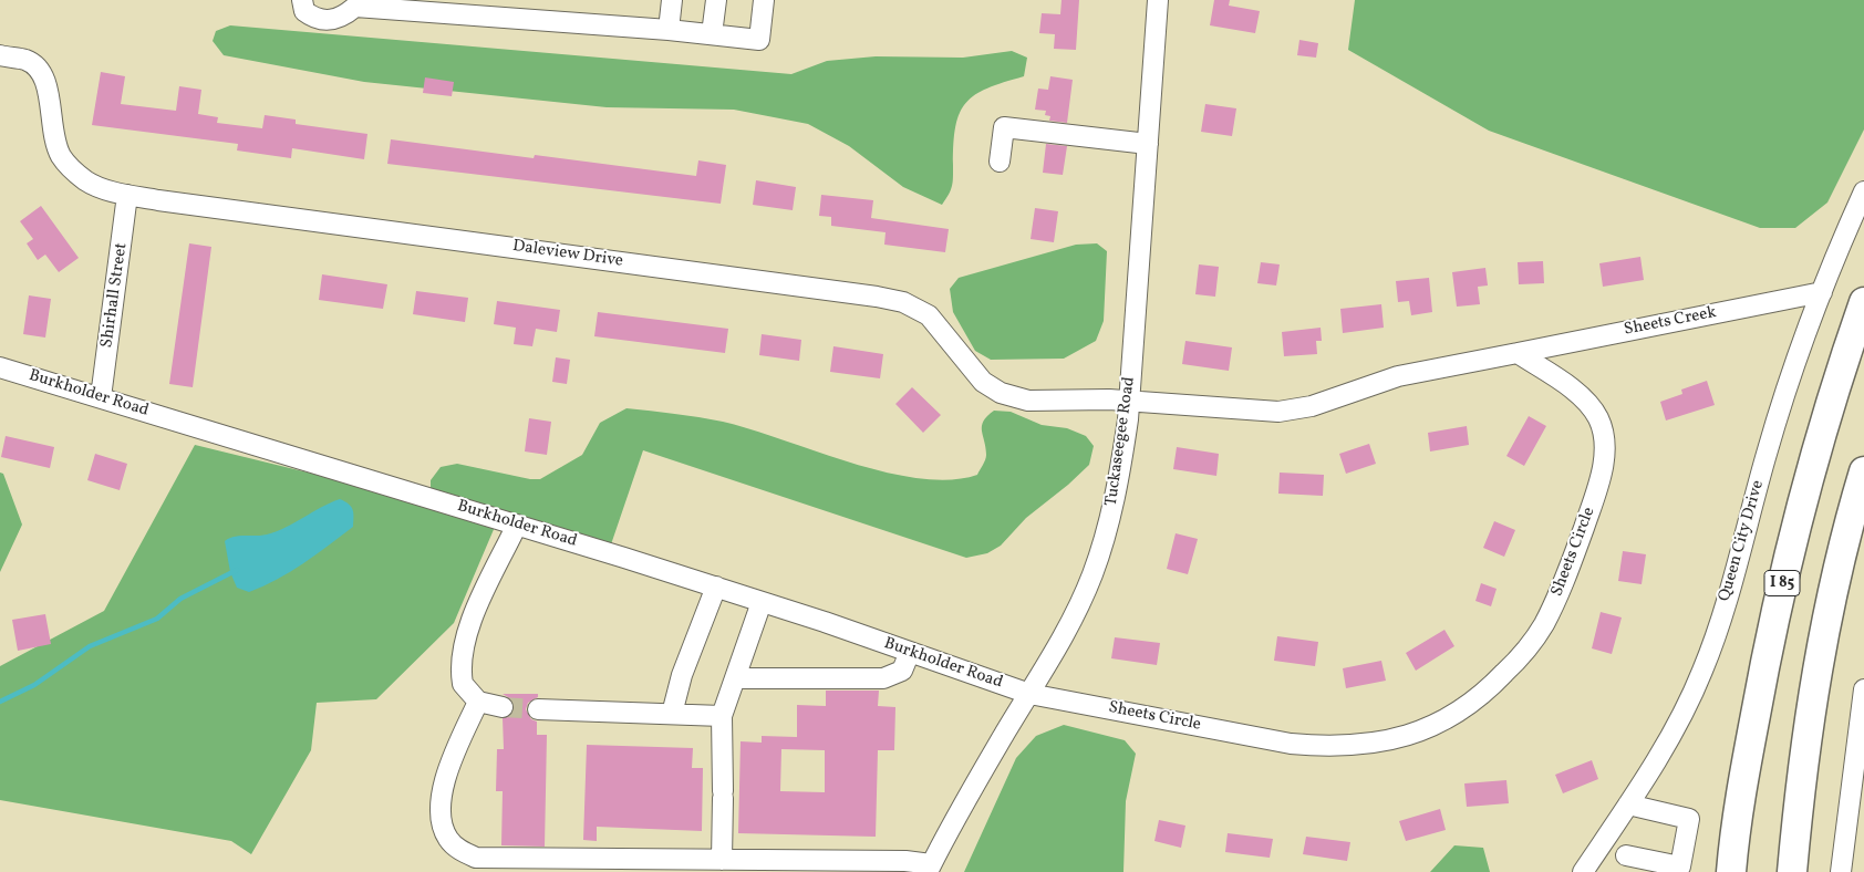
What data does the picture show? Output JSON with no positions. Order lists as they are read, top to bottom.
{
  "streets": {
    "highway": ["I 85"],
    "street": [
      "Daleview Drive",
      "Shirhall Street",
      "Sheets Creek",
      "Burkholder Road",
      "Tuckaseegee Road",
      "Queen City Drive",
      "Sheets Circle"
    ]
  },
  "crossings": [
    ["Daleview Drive", "Shirhall Street"],
    ["Daleview Drive", "Tuckaseegee Road"],
    ["Shirhall Street", "Burkholder Road"],
    ["Sheets Creek", "Queen City Drive"],
    ["Sheets Creek", "Sheets Circle"],
    ["Burkholder Road", "Tuckaseegee Road"],
    ["Burkholder Road", "Sheets Circle"],
    ["Tuckaseegee Road", "Sheets Circle"]
  ]
}
